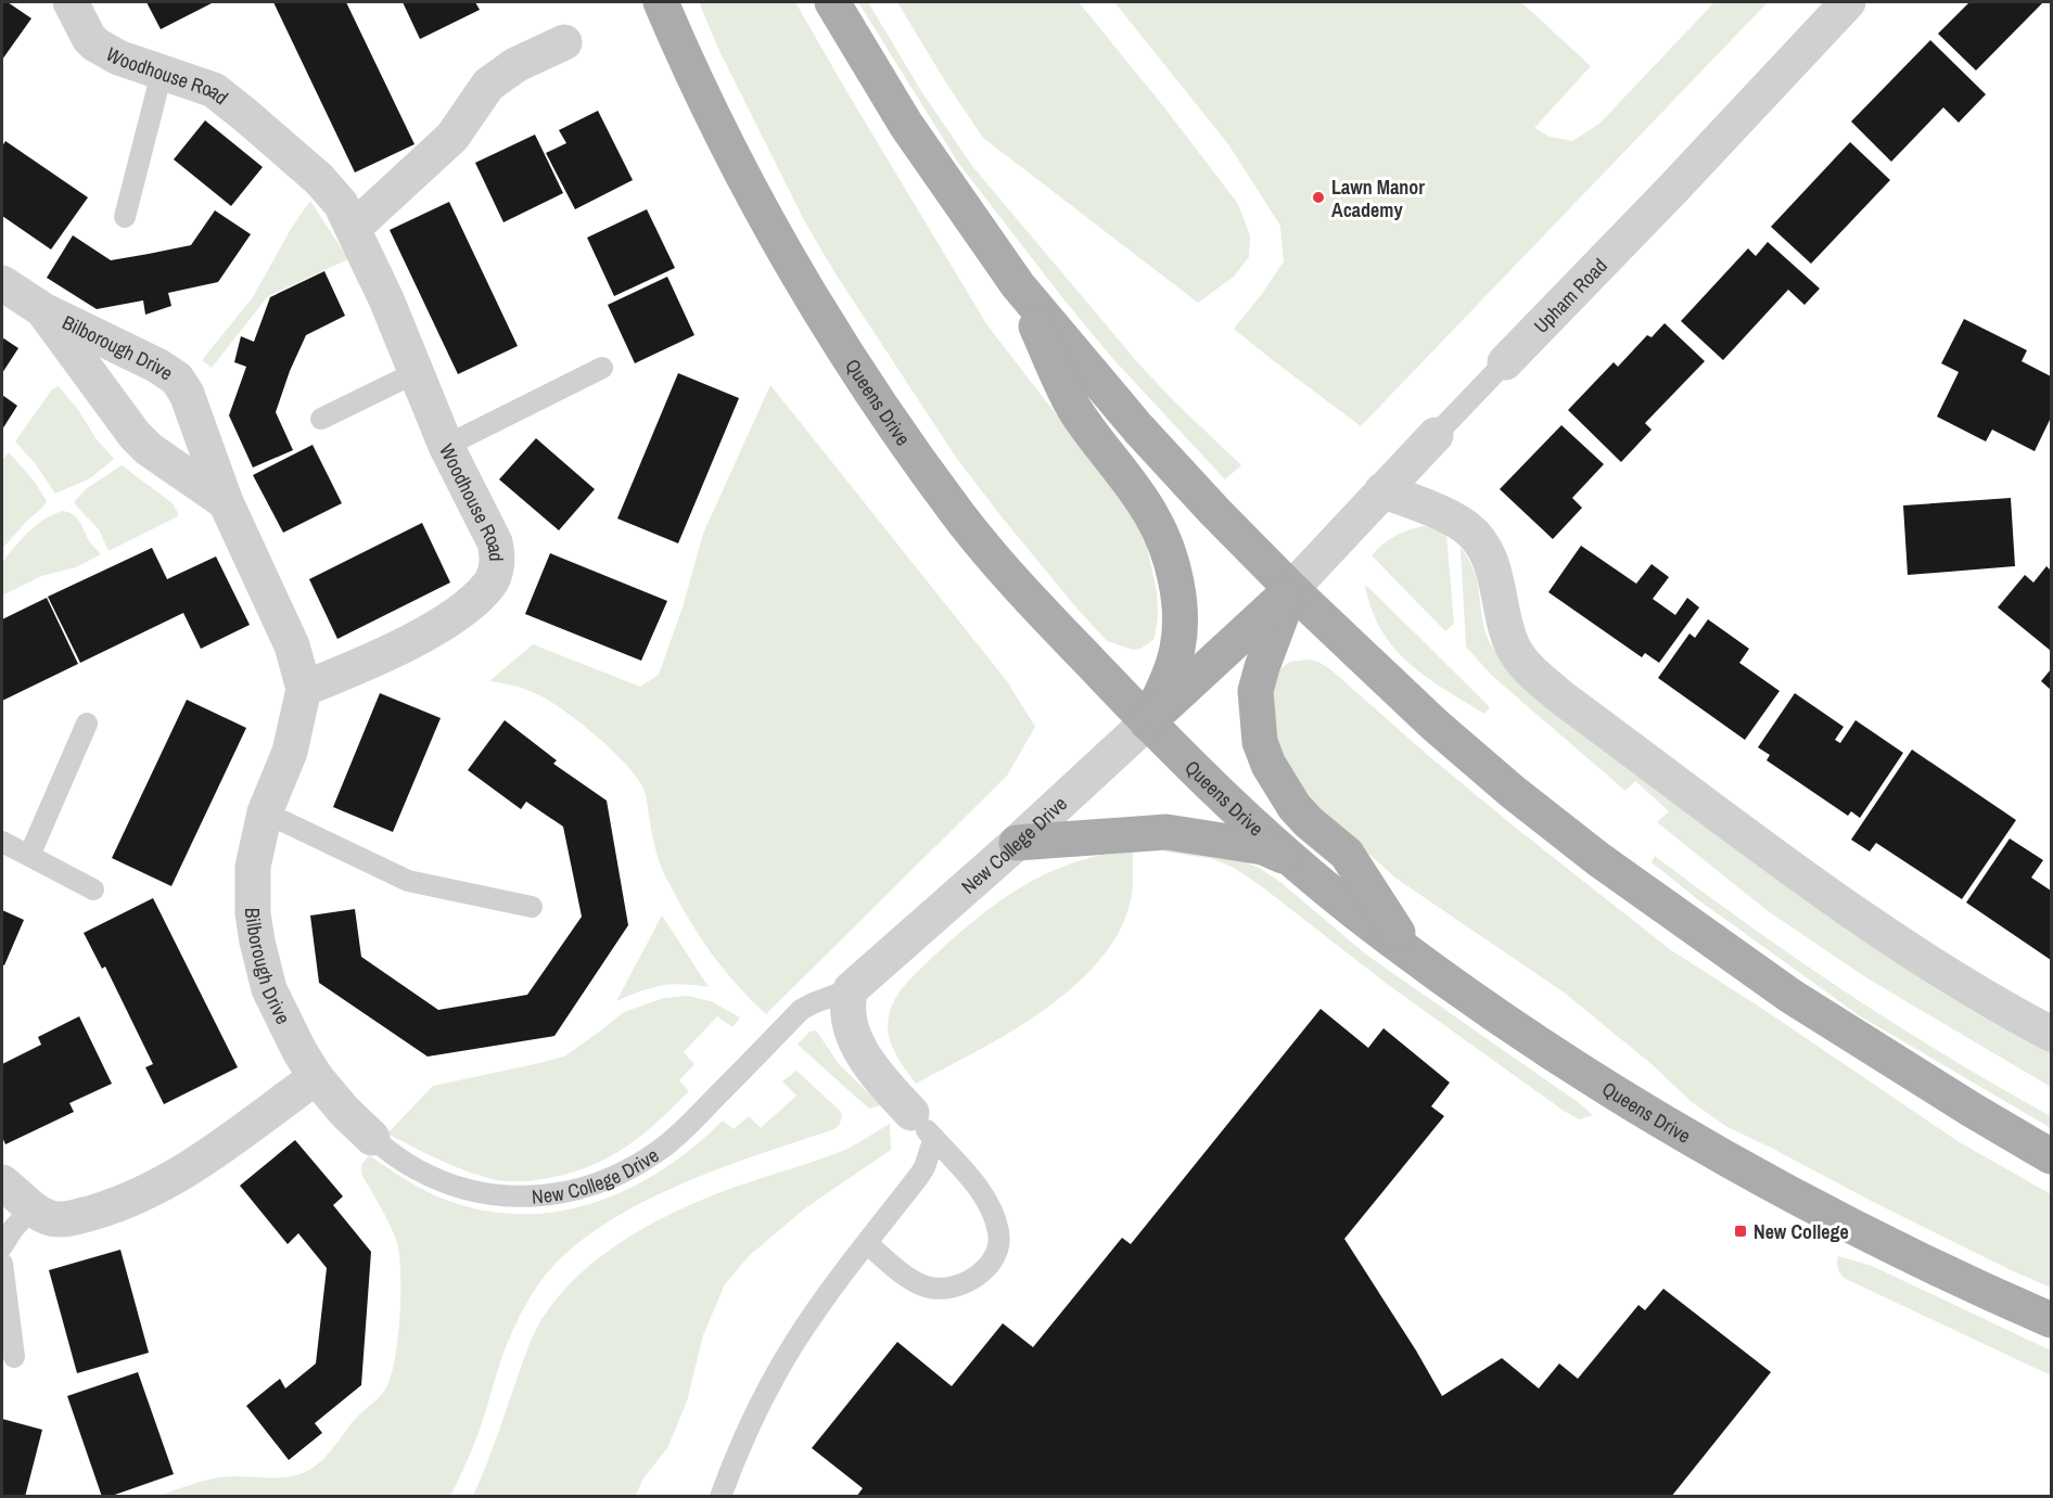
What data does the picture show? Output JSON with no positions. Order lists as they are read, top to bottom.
{
  "streets": {
    "main road": ["Queens Drive"],
    "street": [
      "Woodhouse Road",
      "Upham Road",
      "Bilborough Drive",
      "New College Drive"
    ]
  },
  "crossings": [
    ["Woodhouse Road", "Bilborough Drive"],
    ["Bilborough Drive", "New College Drive"],
    ["Queens Drive", "New College Drive"]
  ],
  "places": {
    "other": ["Lawn Manor Academy"],
    "transit": ["New College"]
  }
}
